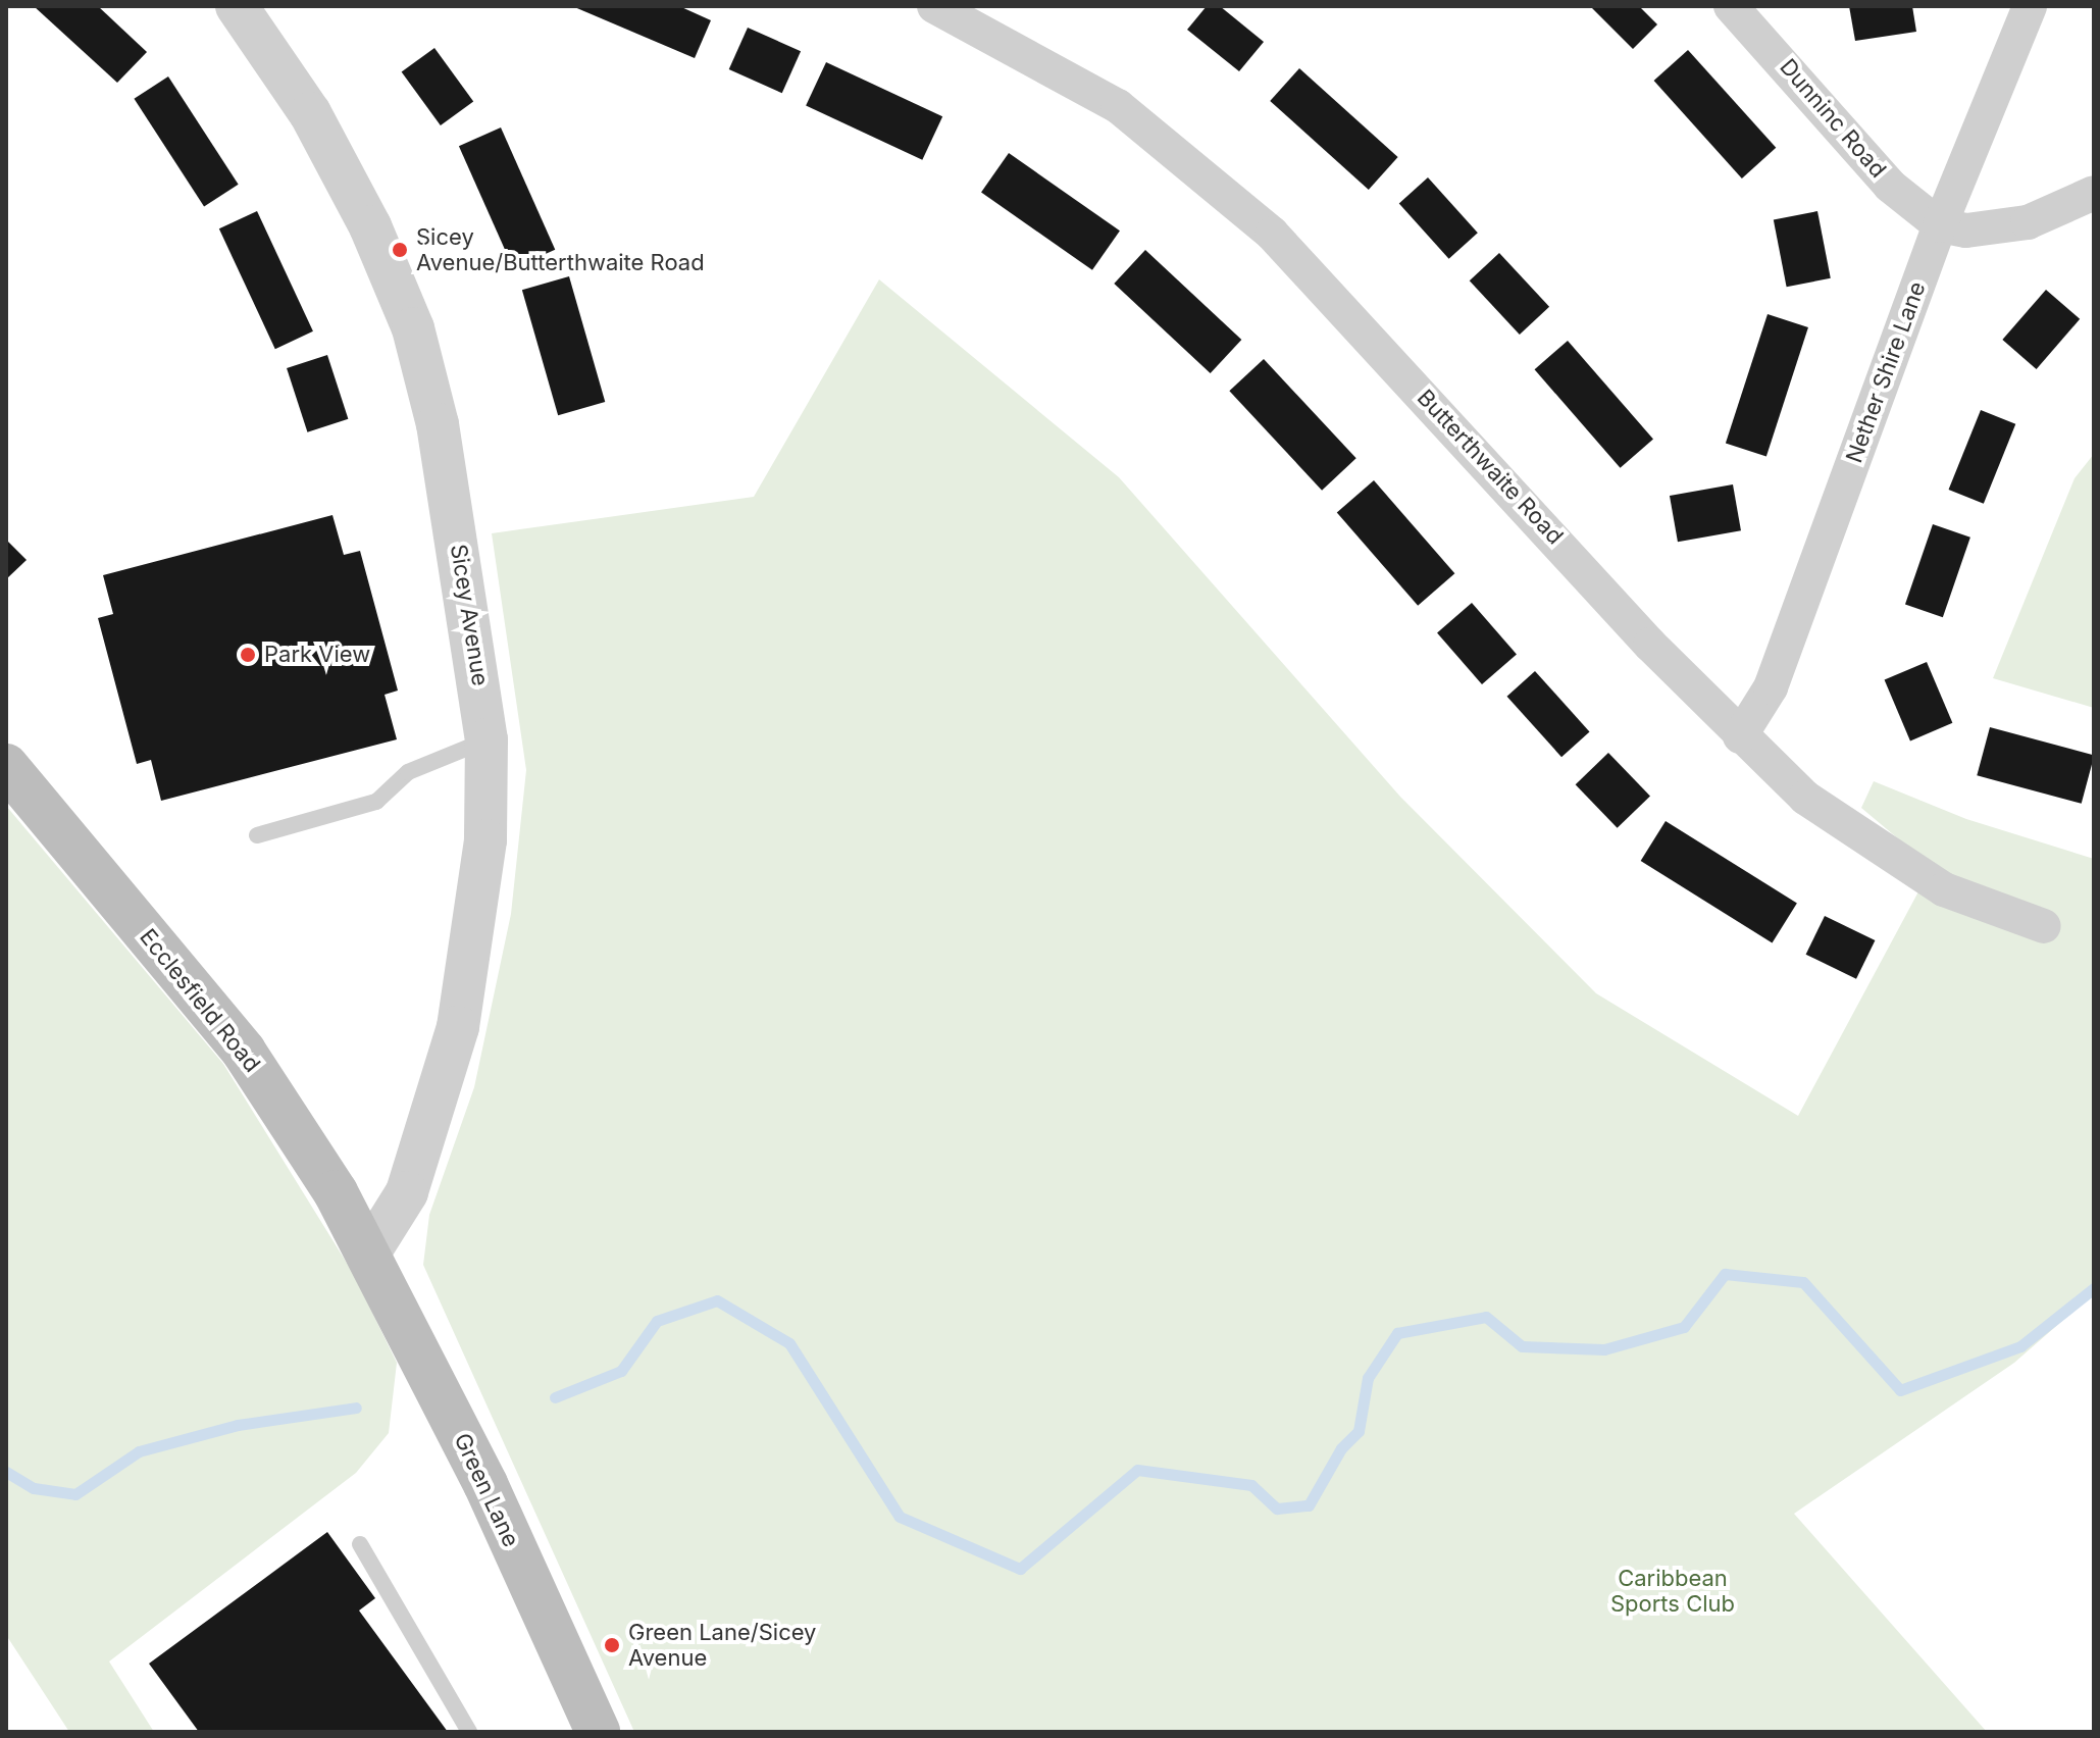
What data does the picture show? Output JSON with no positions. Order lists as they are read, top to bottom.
{
  "streets": {
    "main road": ["Ecclesfield Road", "Green Lane"],
    "street": [
      "Dunninc Road",
      "Nether Shire Lane",
      "Butterthwaite Road",
      "Sicey Avenue"
    ]
  },
  "crossings": [
    ["Dunninc Road", "Nether Shire Lane"],
    ["Nether Shire Lane", "Butterthwaite Road"],
    ["Sicey Avenue", "Ecclesfield Road"],
    ["Sicey Avenue", "Green Lane"],
    ["Ecclesfield Road", "Green Lane"]
  ],
  "parks": ["Caribbean Sports Club"],
  "places": ["Sicey Avenue/Butterthwaite Road", "Park View", "Green Lane/Sicey Avenue"]
}
